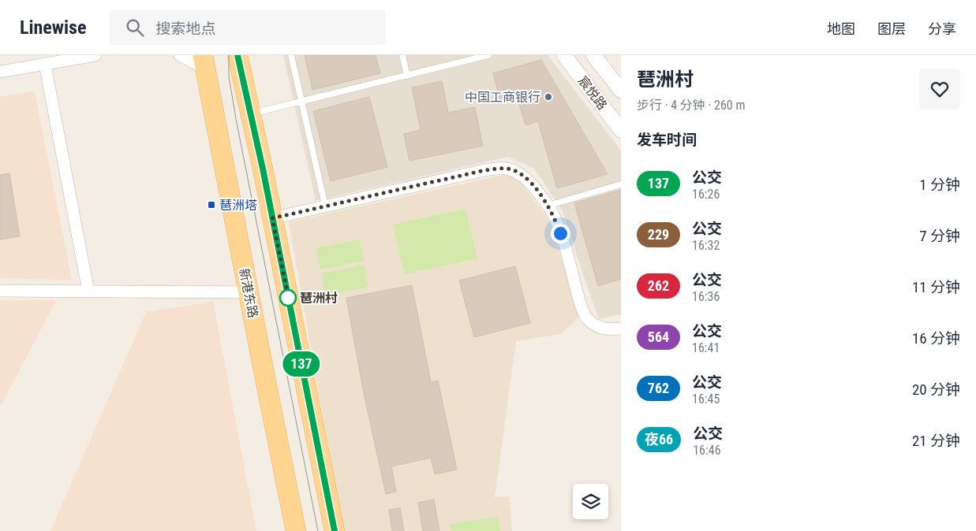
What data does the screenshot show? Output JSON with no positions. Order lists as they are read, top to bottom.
{
  "streets": {
    "main road": ["新港东路"],
    "street": ["宸悦路"]
  },
  "places": {
    "other": ["中国工商银行", "琶洲村"],
    "transit": ["琶洲塔"]
  },
  "lines": ["bus line 137"],
  "page": {
    "header": "Linewise",
    "search": "搜索地点",
    "nav": ["地图", "图层", "分享"],
    "on_map": "137",
    "heading": [
      ["琶洲村", "步行 · 4 分钟 · 260 m"],
      "发车时间"
    ],
    "list": [
      {
        "mark": "137",
        "name": "公交",
        "note": "16:26",
        "value": "1 分钟"
      },
      {
        "mark": "229",
        "name": "公交",
        "note": "16:32",
        "value": "7 分钟"
      },
      {
        "mark": "262",
        "name": "公交",
        "note": "16:36",
        "value": "11 分钟"
      },
      {
        "mark": "564",
        "name": "公交",
        "note": "16:41",
        "value": "16 分钟"
      },
      {
        "mark": "762",
        "name": "公交",
        "note": "16:45",
        "value": "20 分钟"
      },
      {
        "mark": "夜66",
        "name": "公交",
        "note": "16:46",
        "value": "21 分钟"
      }
    ]
  }
}
